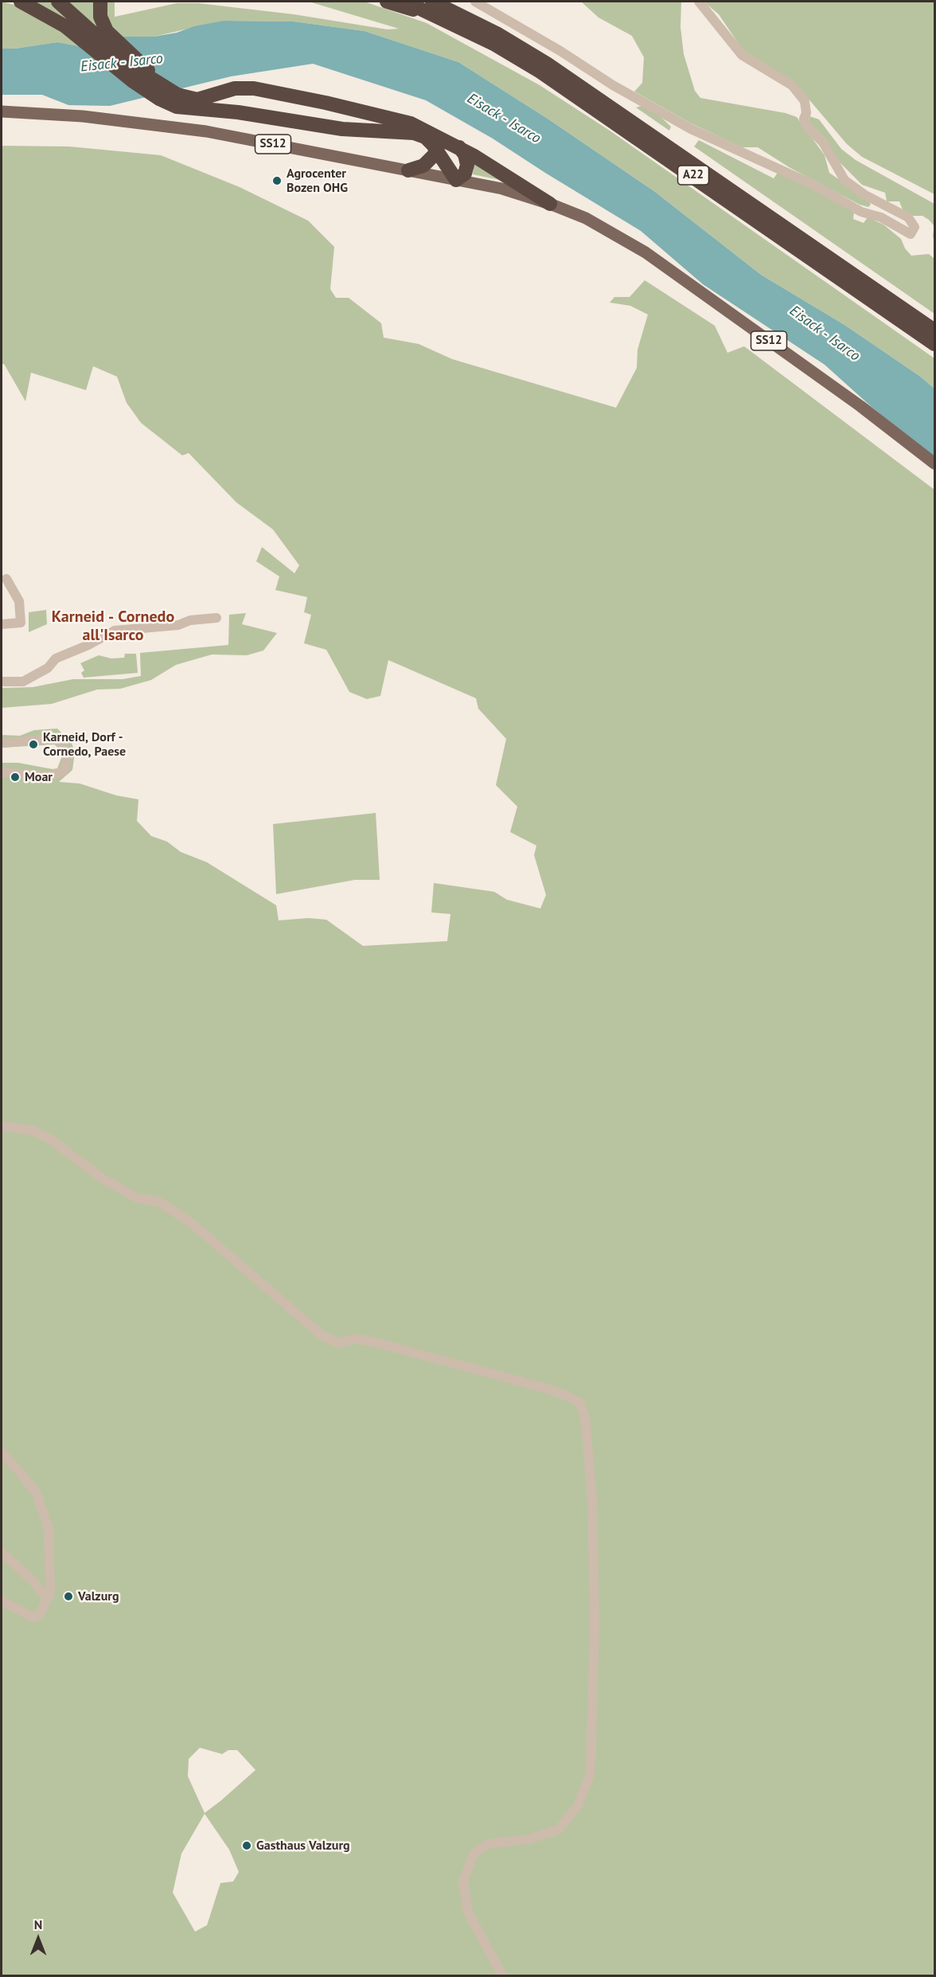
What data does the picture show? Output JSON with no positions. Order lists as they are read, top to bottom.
{
  "streets": {
    "highway": ["A22"],
    "main road": ["SS12"]
  },
  "districts": ["Karneid - Cornedo all'Isarco"],
  "water": ["Eisack - Isarco"],
  "places": [
    "Agrocenter Bozen OHG",
    "Karneid, Dorf - Cornedo, Paese",
    "Moar",
    "Valzurg",
    "Gasthaus Valzurg"
  ],
  "north": "top"
}
